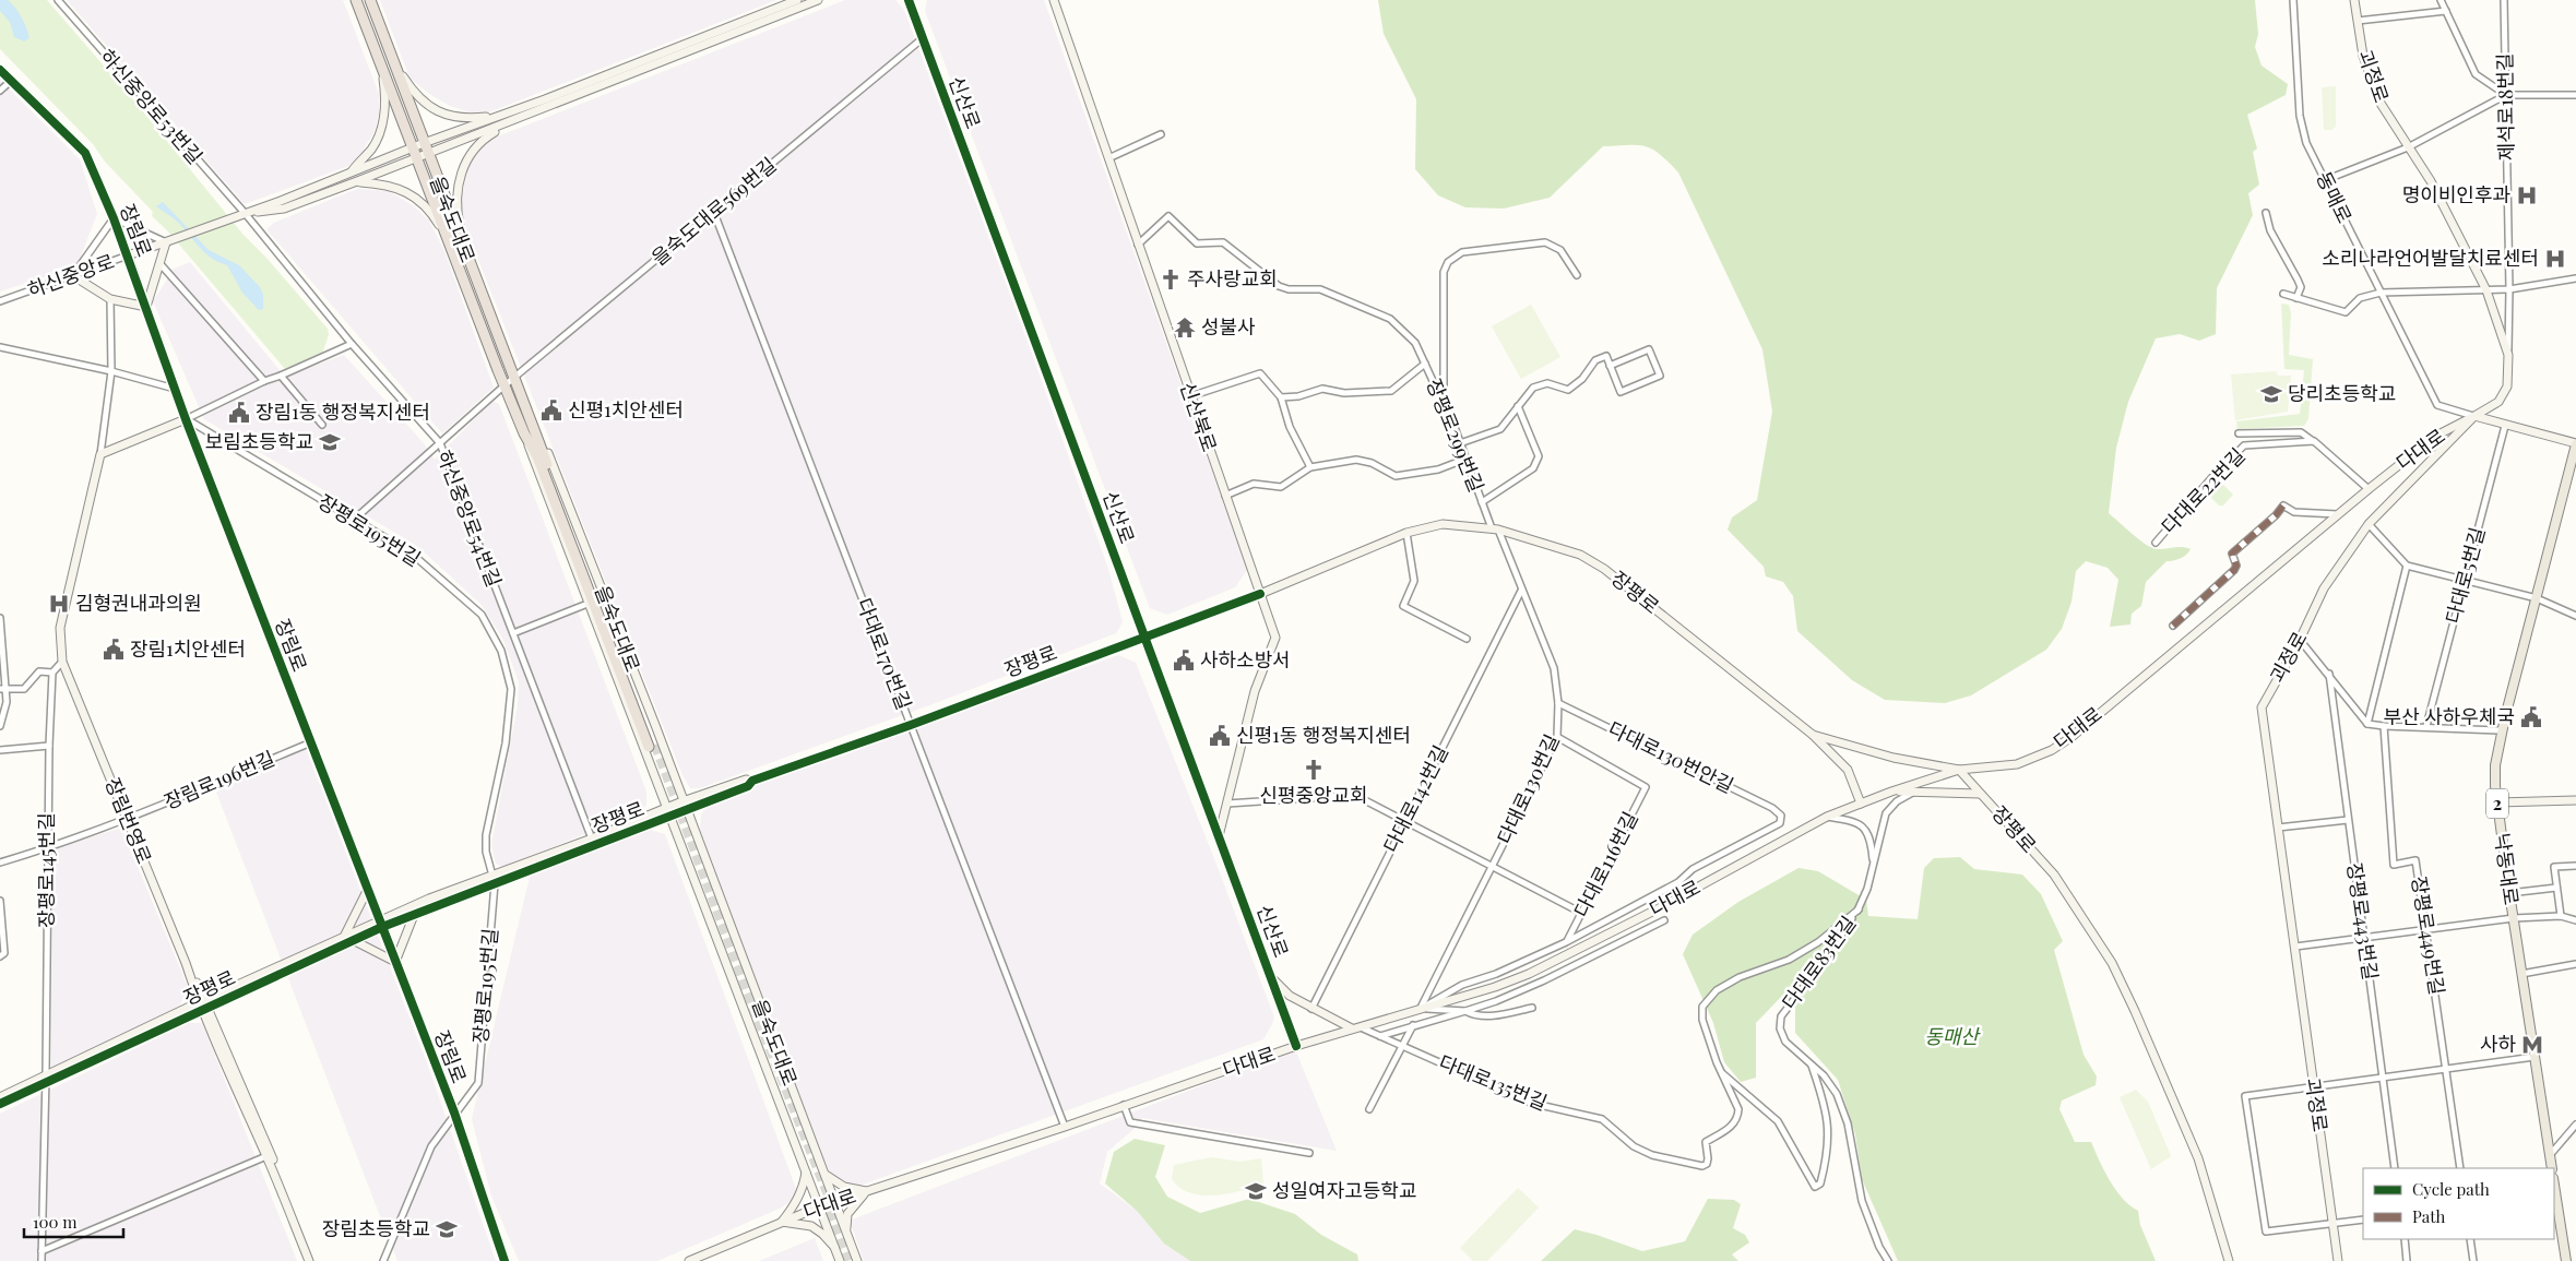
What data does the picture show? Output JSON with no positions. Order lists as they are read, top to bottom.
{
  "streets": {
    "highway": ["을숙도대로"],
    "main road": ["2", "낙동대로"],
    "street": [
      "괴정로",
      "신산로",
      "하신중앙로53번길",
      "제석로18번길",
      "동매로",
      "을숙도대로569번길",
      "장림로",
      "하신중앙로",
      "신산북로",
      "장평로299번길",
      "다대로",
      "다대로22번길",
      "하신중앙로54번길",
      "장평로195번길",
      "다대로5번길",
      "장평로",
      "다대로170번길",
      "다대로130번안길",
      "장림로196번길",
      "다대로130번길",
      "다대로142번길",
      "장림번영로",
      "다대로116번길",
      "장평로145번길",
      "장평로443번길",
      "장평로449번길",
      "다대로83번길",
      "다대로135번길"
    ]
  },
  "crossings": [
    ["괴정로", "제석로18번길"],
    ["괴정로", "동매로"],
    ["괴정로", "다대로"],
    ["신산로", "을숙도대로569번길"],
    ["신산로", "신산북로"],
    ["신산로", "다대로"],
    ["신산로", "장평로"],
    ["하신중앙로53번길", "하신중앙로"],
    ["하신중앙로53번길", "하신중앙로54번길"],
    ["동매로", "다대로"],
    ["을숙도대로569번길", "을숙도대로"],
    ["을숙도대로569번길", "하신중앙로54번길"],
    ["을숙도대로569번길", "장평로195번길"],
    ["을숙도대로569번길", "다대로170번길"],
    ["을숙도대로", "다대로"],
    ["을숙도대로", "장평로"],
    ["장림로", "하신중앙로"],
    ["장림로", "장평로195번길"],
    ["장림로", "장평로"],
    ["장림로", "장림로196번길"],
    ["하신중앙로", "하신중앙로54번길"],
    ["신산북로", "장평로299번길"],
    ["신산북로", "장평로"],
    ["장평로299번길", "장평로"],
    ["장평로299번길", "다대로130번길"],
    ["다대로", "장평로"],
    ["다대로", "다대로170번길"],
    ["다대로", "다대로130번길"],
    ["다대로", "다대로135번길"],
    ["하신중앙로54번길", "장평로"],
    ["장평로195번길", "장평로"],
    ["장평로", "다대로170번길"],
    ["장평로", "다대로130번길"],
    ["장평로", "장림번영로"],
    ["장평로", "장평로145번길"],
    ["다대로130번안길", "다대로130번길"],
    ["다대로130번안길", "다대로116번길"],
    ["장림로196번길", "장림번영로"],
    ["장림로196번길", "장평로145번길"],
    ["다대로130번길", "다대로142번길"],
    ["다대로130번길", "다대로116번길"],
    ["다대로83번길", "다대로135번길"]
  ],
  "parks": ["동매산"],
  "places": {
    "hospital": ["명이비인후과", "소리나라언어발달치료센터", "김형권내과의원"],
    "church": ["주사랑교회", "신평중앙교회"],
    "temple": ["성불사"],
    "school or university": [
      "당리초등학교",
      "보림초등학교",
      "성일여자고등학교",
      "장림초등학교"
    ],
    "public building": [
      "신평1치안센터",
      "장림1동 행정복지센터",
      "장림1치안센터",
      "사하소방서",
      "부산 사하우체국",
      "신평1동 행정복지센터"
    ],
    "metro station": ["사하"]
  },
  "legend": ["Cycle path", "Path"],
  "scale_bar": "100 m"
}
